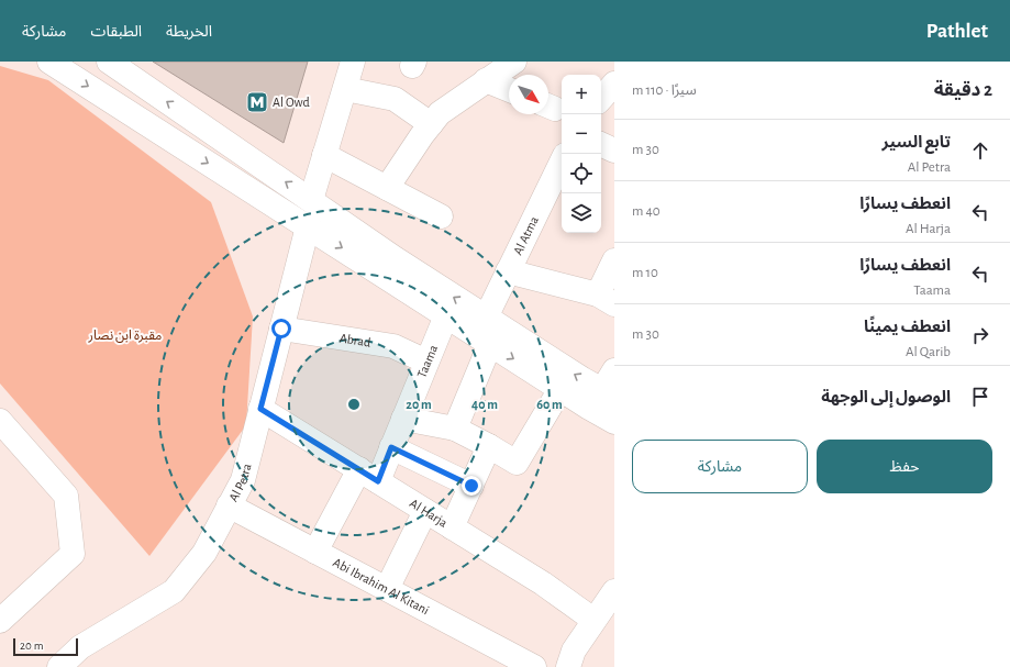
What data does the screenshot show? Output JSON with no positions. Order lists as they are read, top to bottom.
{
  "streets": {
    "street": [
      "Al Atma",
      "Abrad",
      "Taama",
      "Al Petra",
      "Al Harja",
      "Abi Ibrahim Al Kitani"
    ]
  },
  "crossings": [
    ["Abrad", "Taama"],
    ["Abrad", "Al Petra"],
    ["Taama", "Al Harja"],
    ["Taama", "Abi Ibrahim Al Kitani"],
    ["Al Petra", "Al Harja"],
    ["Al Petra", "Abi Ibrahim Al Kitani"]
  ],
  "parks": ["مقبرة ابن نصار"],
  "places": {
    "metro station": ["Al Owd"]
  },
  "scale_bar": "20 m",
  "north": "bottom right",
  "page": {
    "header": "Pathlet",
    "nav": ["الخريطة", "الطبقات", "مشاركة"],
    "heading": ["2 دقيقة", "سيرًا · 110 m"],
    "map_buttons": ["+", "−"],
    "list": [
      ["تابع السير", "Al Petra", "30 m"],
      ["انعطف يسارًا", "Al Harja", "40 m"],
      ["انعطف يسارًا", "Taama", "10 m"],
      ["انعطف يمينًا", "Al Qarib", "30 m"],
      "الوصول إلى الوجهة"
    ],
    "buttons": ["حفظ", "مشاركة"],
    "scale": "20 m"
  },
  "rings": ["20 m", "40 m", "60 m"]
}
